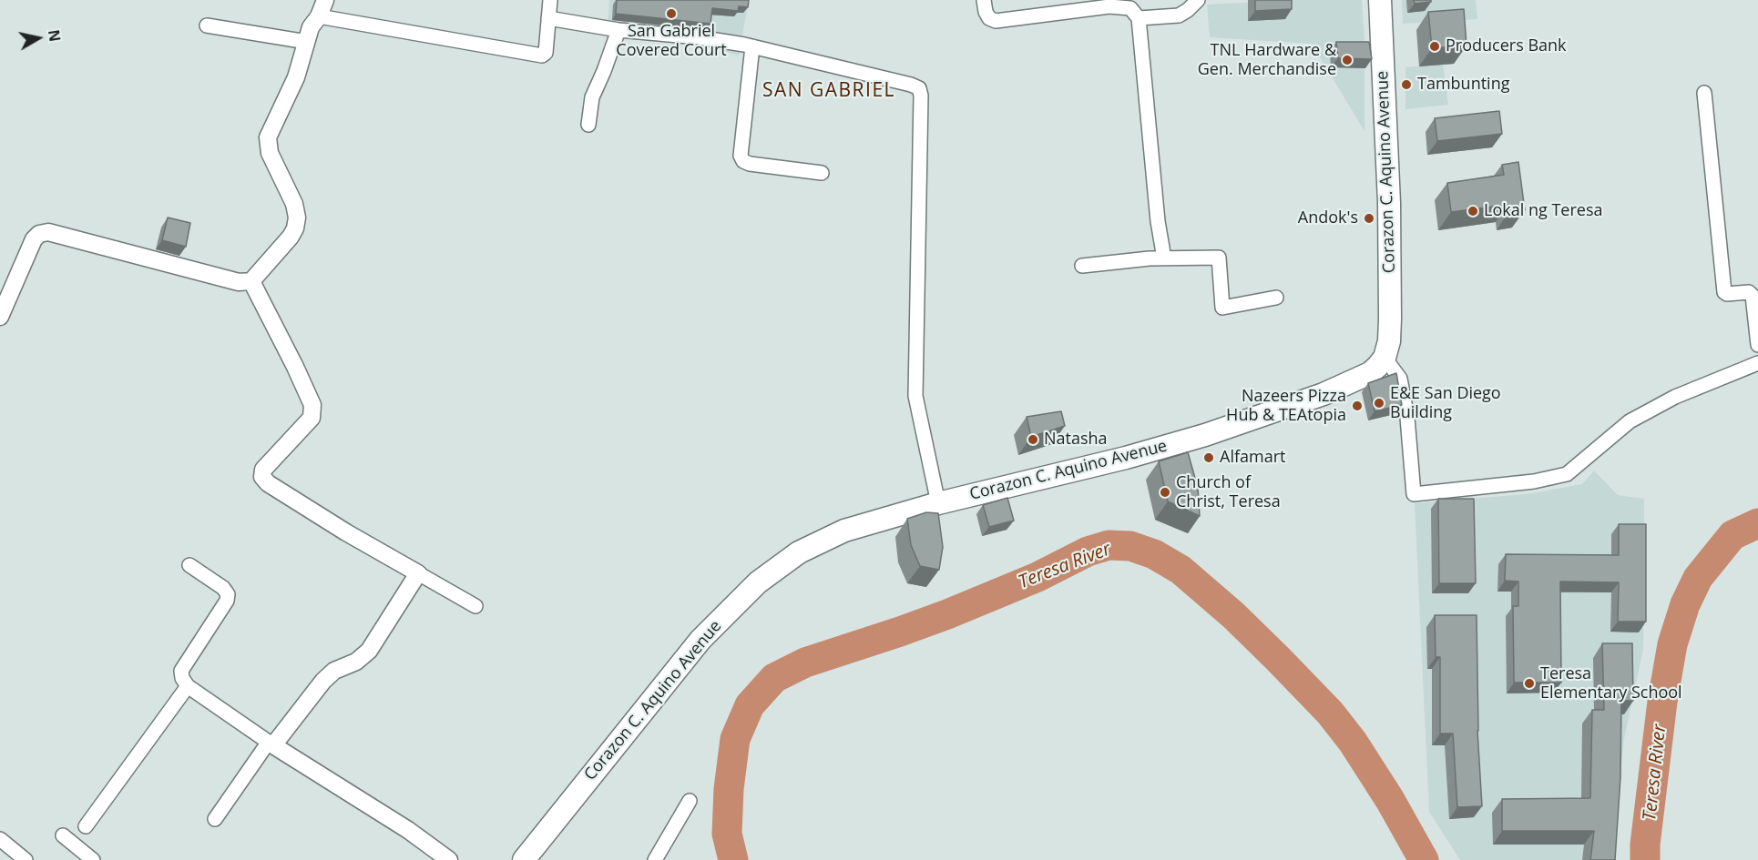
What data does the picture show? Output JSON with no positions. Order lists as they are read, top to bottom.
{
  "streets": {
    "main road": ["Corazon C. Aquino Avenue"]
  },
  "districts": ["SAN GABRIEL"],
  "water": ["Teresa River"],
  "places": [
    "San Gabriel Covered Court",
    "Producers Bank",
    "TNL Hardware & Gen. Merchandise",
    "Tambunting",
    "Lokal ng Teresa",
    "Andok's",
    "E&E San Diego Building",
    "Nazeers Pizza Hub & TEAtopia",
    "Natasha",
    "Alfamart",
    "Church of Christ, Teresa",
    "Teresa Elementary School"
  ],
  "north": "right"
}
